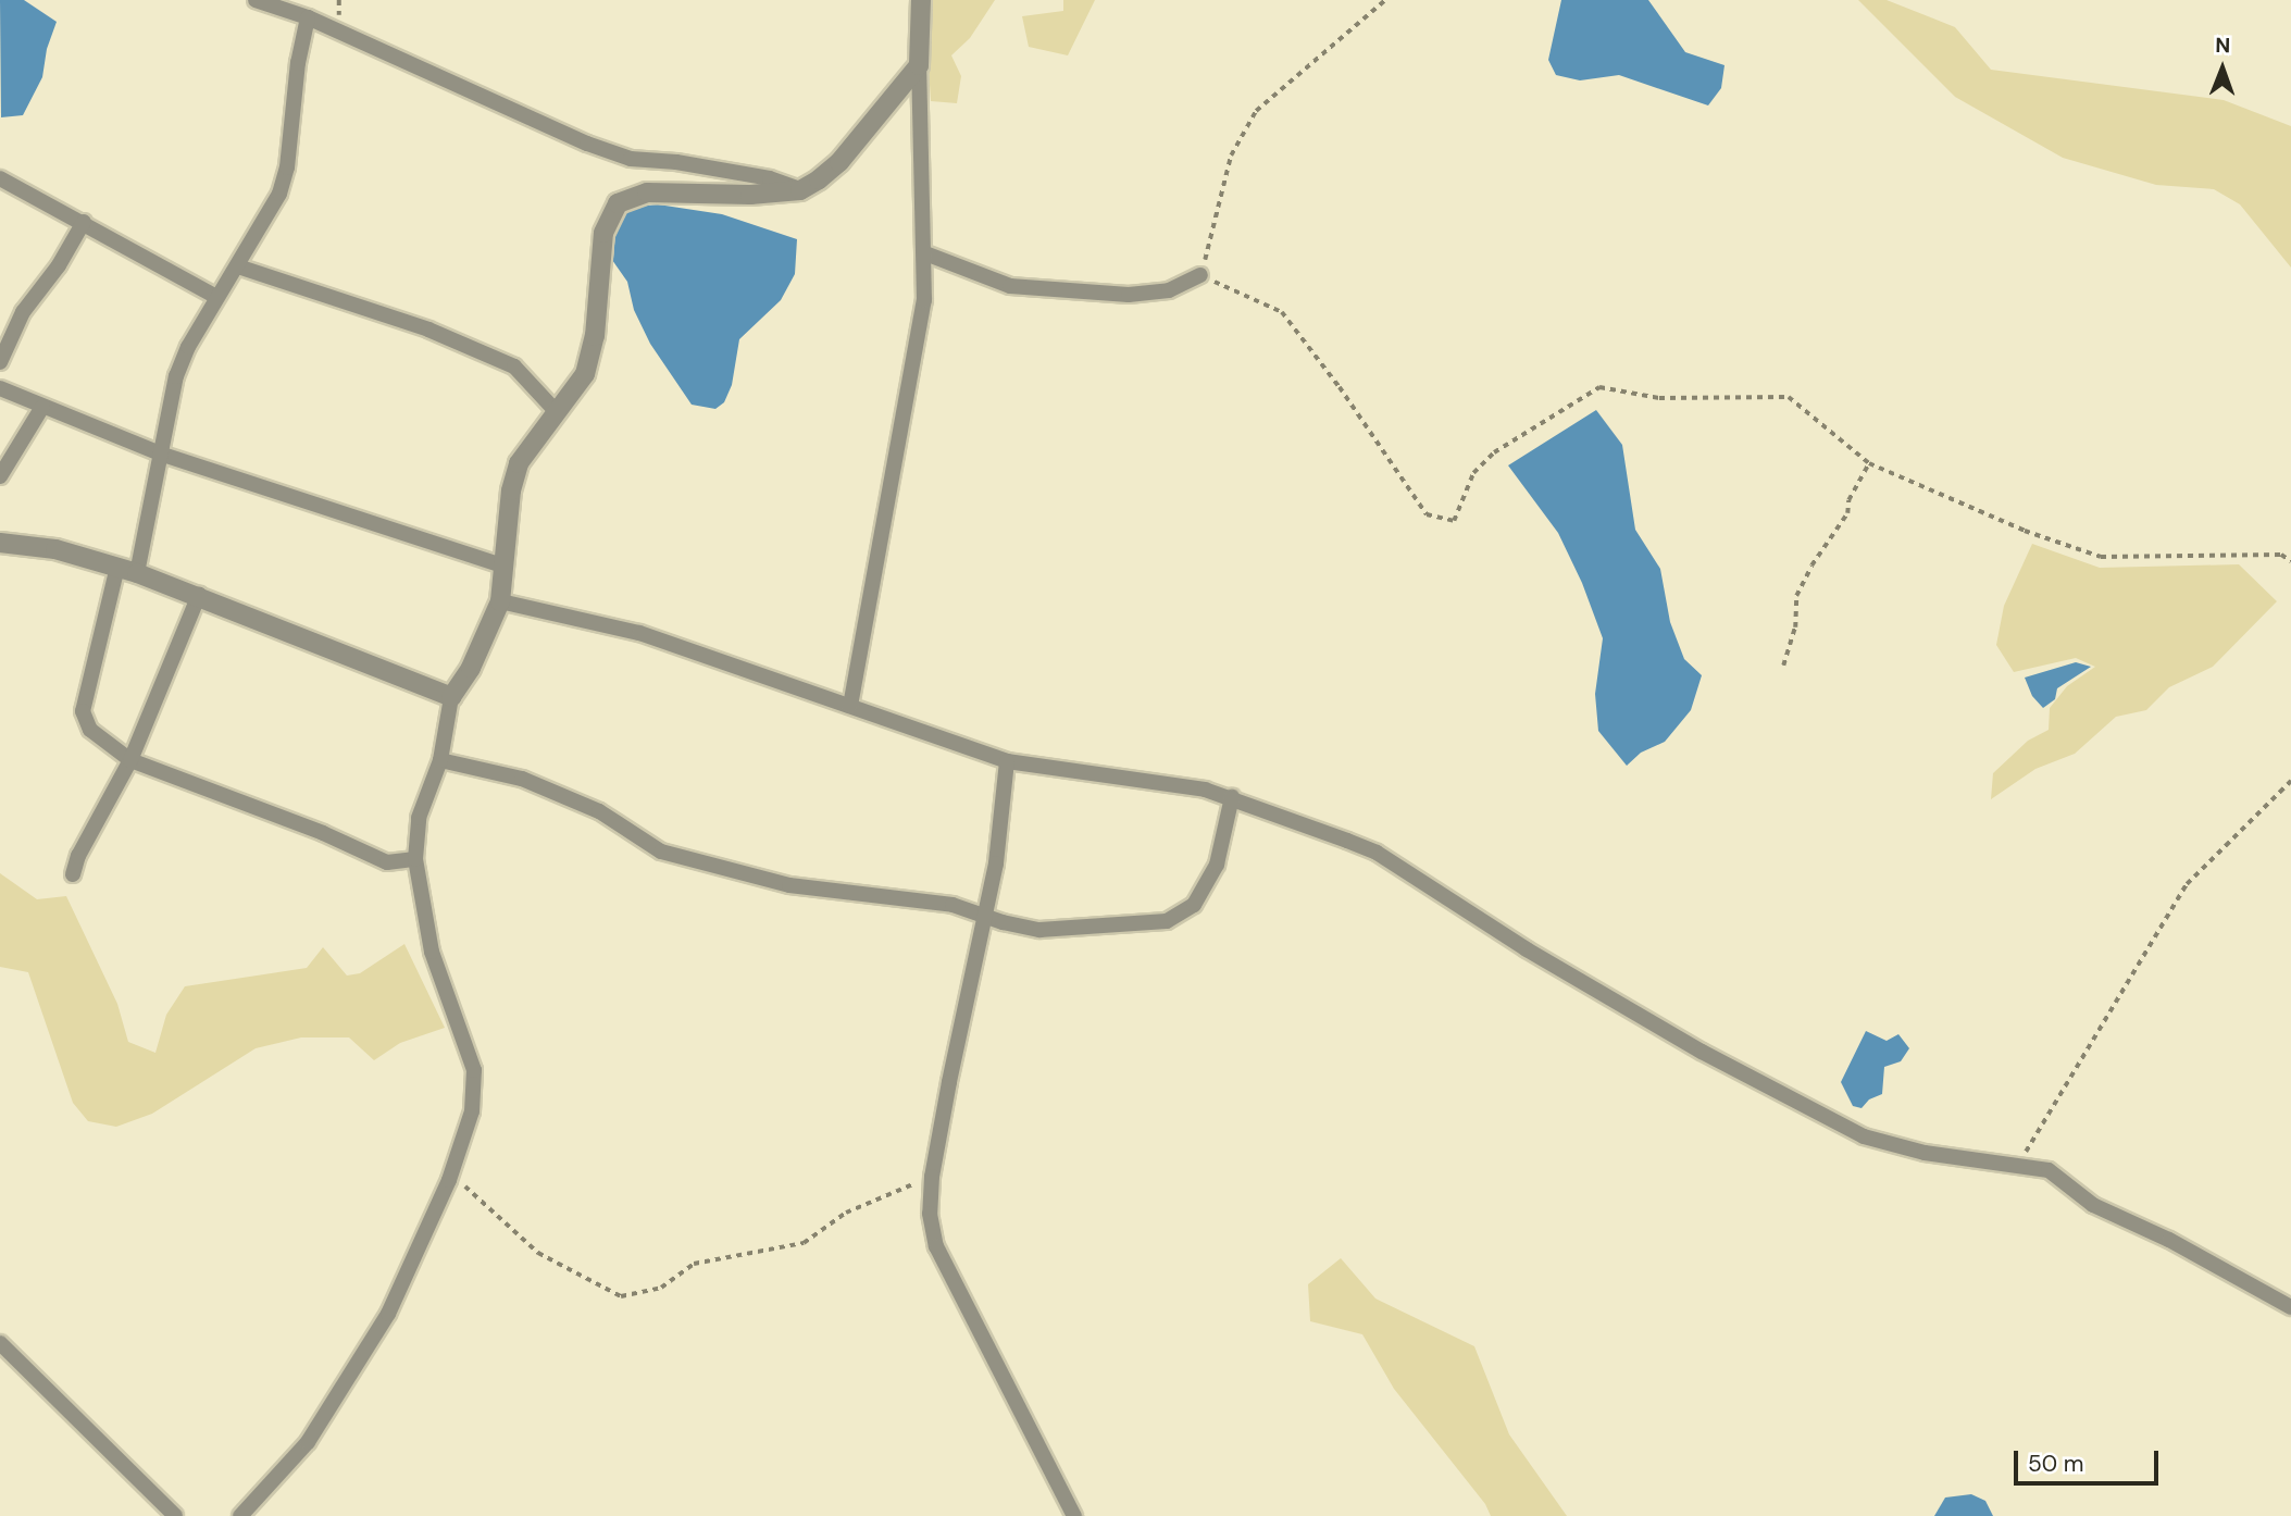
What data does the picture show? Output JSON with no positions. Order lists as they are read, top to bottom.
{
  "scale_bar": "50 m",
  "north": "top"
}
